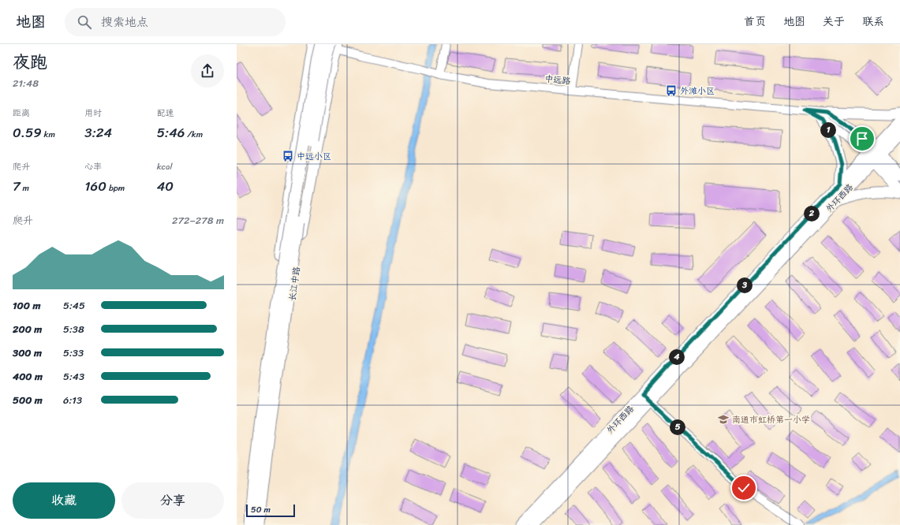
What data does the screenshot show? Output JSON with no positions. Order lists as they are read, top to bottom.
{
  "streets": {
    "highway": ["长江中路"],
    "main road": ["外环西路"],
    "street": ["中远路"]
  },
  "crossings": [
    ["中远路", "外环西路"],
    ["中远路", "长江中路"]
  ],
  "places": {
    "bus stop": ["外滩小区", "中远小区"],
    "school or university": ["南通市虹桥第一小学"]
  },
  "scale_bar": "50 m",
  "page": {
    "header": "地图",
    "search": "搜索地点",
    "nav": [
      "首页",
      "地图",
      "关于",
      "联系"
    ],
    "heading": ["夜跑", "21:48"],
    "stats": [
      ["距离", "0.59 km"],
      ["用时", "3:24"],
      ["配速", "5:46 /km"],
      ["爬升", "7 m"],
      ["心率", "160 bpm"],
      ["kcal", "40"]
    ],
    "pins": [
      "1",
      "2",
      "3",
      "4",
      "5"
    ],
    "chart": ["爬升", "272–278 m"],
    "list": [
      {
        "name": "100 m",
        "note": "5:45"
      },
      {
        "name": "200 m",
        "note": "5:38"
      },
      {
        "name": "300 m",
        "note": "5:33"
      },
      {
        "name": "400 m",
        "note": "5:43"
      },
      {
        "name": "500 m",
        "note": "6:13"
      }
    ],
    "buttons": ["收藏", "分享"],
    "scale": "50 m"
  }
}
